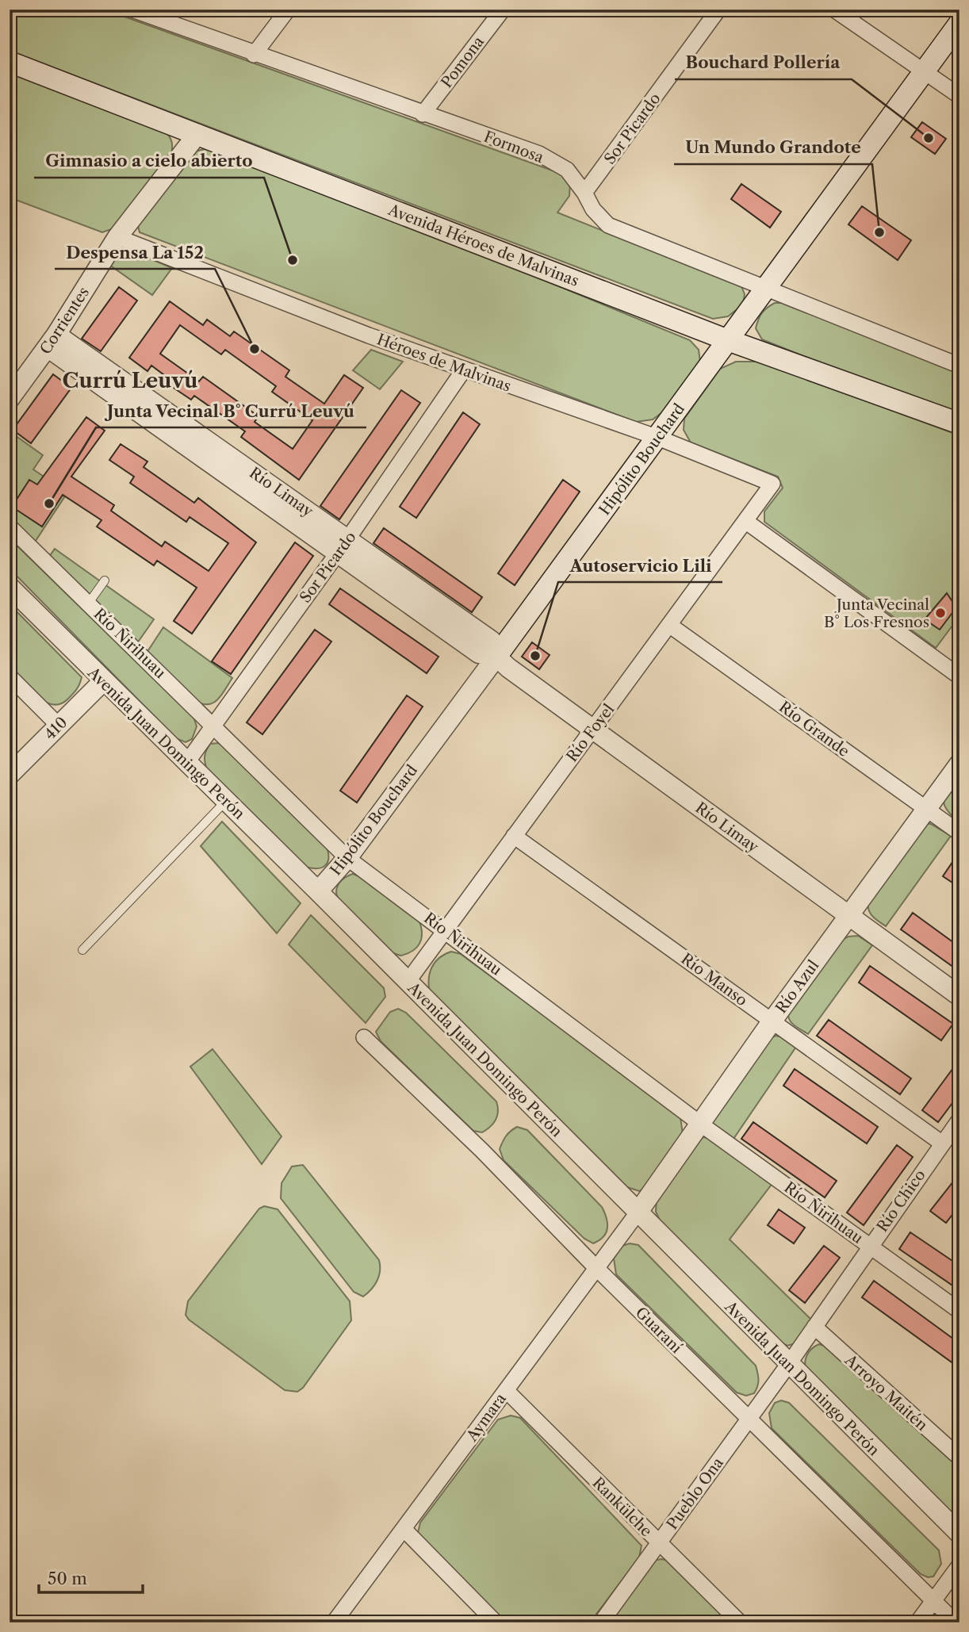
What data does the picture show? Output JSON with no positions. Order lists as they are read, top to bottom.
{
  "streets": {
    "main road": ["Avenida Héroes de Malvinas", "Hipólito Bouchard"],
    "street": [
      "Pomona",
      "Sor Picardo",
      "Formosa",
      "Corrientes",
      "Héroes de Malvinas",
      "Río Limay",
      "Río Ñirihuau",
      "410",
      "Río Grande",
      "Río Foyel",
      "Avenida Juan Domingo Perón",
      "Río Manso",
      "Río Azul",
      "Río Chico",
      "Guaraní",
      "Arroyo Maitén",
      "Aymara",
      "Pueblo Ona",
      "Rankülche"
    ]
  },
  "crossings": [
    ["Pomona", "Formosa"],
    ["Sor Picardo", "Formosa"],
    ["Sor Picardo", "Héroes de Malvinas"],
    ["Sor Picardo", "Río Limay"],
    ["Sor Picardo", "Río Ñirihuau"],
    ["Sor Picardo", "Avenida Juan Domingo Perón"],
    ["Formosa", "Hipólito Bouchard"],
    ["Avenida Héroes de Malvinas", "Corrientes"],
    ["Avenida Héroes de Malvinas", "Hipólito Bouchard"],
    ["Corrientes", "Héroes de Malvinas"],
    ["Corrientes", "Río Limay"],
    ["Héroes de Malvinas", "Hipólito Bouchard"],
    ["Héroes de Malvinas", "Río Foyel"],
    ["Hipólito Bouchard", "Río Limay"],
    ["Hipólito Bouchard", "Río Ñirihuau"],
    ["Hipólito Bouchard", "Avenida Juan Domingo Perón"],
    ["Río Limay", "Río Foyel"],
    ["Río Limay", "Río Azul"],
    ["Río Ñirihuau", "Río Foyel"],
    ["Río Ñirihuau", "Río Azul"],
    ["Río Ñirihuau", "Río Chico"],
    ["410", "Avenida Juan Domingo Perón"],
    ["Río Grande", "Río Foyel"],
    ["Río Grande", "Río Azul"],
    ["Río Foyel", "Avenida Juan Domingo Perón"],
    ["Río Foyel", "Río Manso"],
    ["Avenida Juan Domingo Perón", "Río Azul"],
    ["Avenida Juan Domingo Perón", "Río Chico"],
    ["Avenida Juan Domingo Perón", "Aymara"],
    ["Avenida Juan Domingo Perón", "Pueblo Ona"],
    ["Río Manso", "Río Azul"],
    ["Río Manso", "Río Chico"],
    ["Río Azul", "Aymara"],
    ["Río Chico", "Arroyo Maitén"],
    ["Río Chico", "Pueblo Ona"],
    ["Guaraní", "Aymara"],
    ["Guaraní", "Pueblo Ona"],
    ["Aymara", "Rankülche"],
    ["Pueblo Ona", "Rankülche"]
  ],
  "districts": ["Currú Leuvú"],
  "places": [
    "Bouchard Pollería",
    "Un Mundo Grandote",
    "Gimnasio a cielo abierto",
    "Despensa La 152",
    "Junta Vecinal B° Currú Leuvú",
    "Junta Vecinal B° Los Fresnos",
    "Autoservicio Lili"
  ],
  "scale_bar": "50 m"
}
